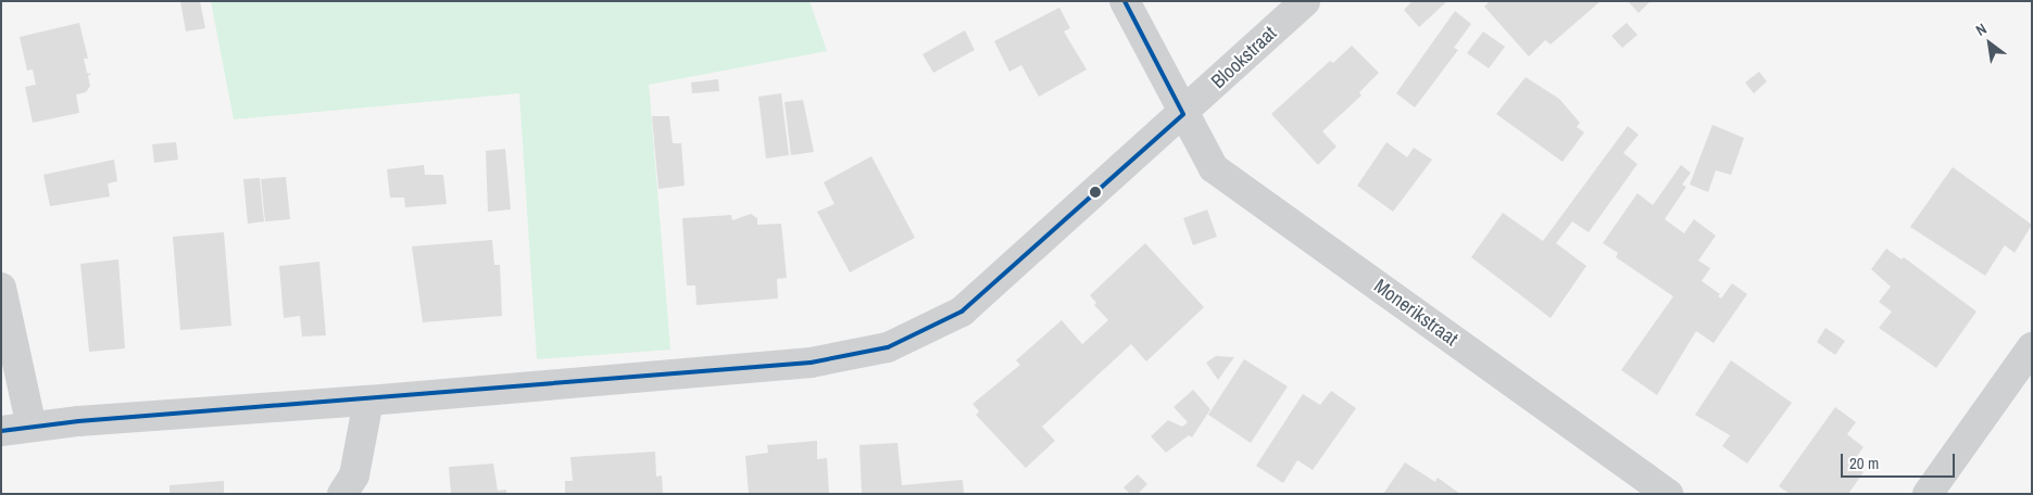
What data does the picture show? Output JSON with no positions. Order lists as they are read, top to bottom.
{
  "streets": {
    "street": ["Blookstraat", "Monerikstraat"]
  },
  "crossings": [
    ["Blookstraat", "Monerikstraat"]
  ],
  "scale_bar": "20 m",
  "north": "top left"
}
